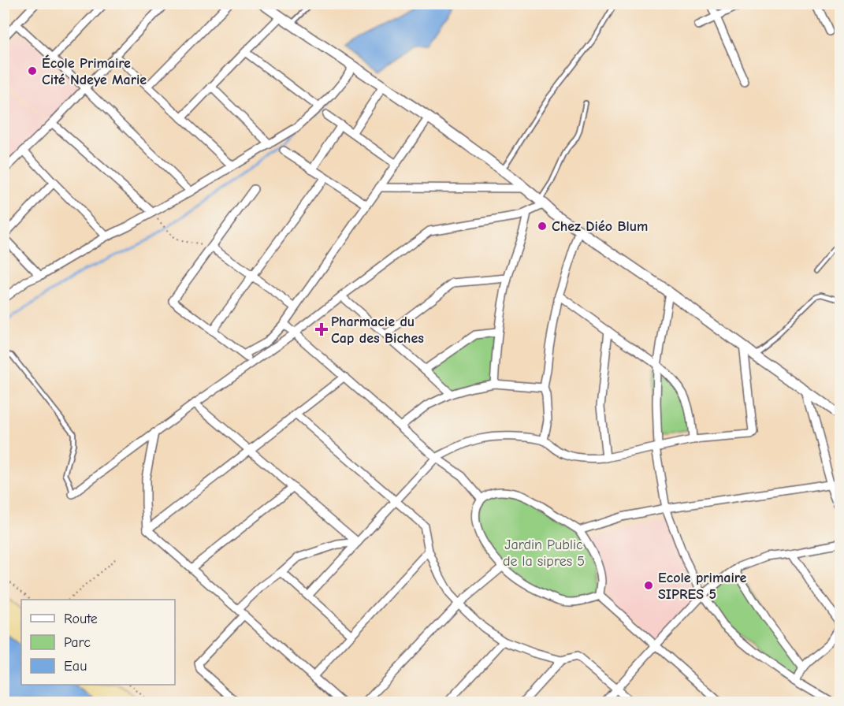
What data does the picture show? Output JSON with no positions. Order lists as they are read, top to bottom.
{
  "parks": ["Jardin Public de la sipres 5"],
  "places": {
    "other": ["École Primaire Cité Ndeye Marie", "Chez Diéo Blum", "Ecole primaire SIPRES 5"],
    "health": ["Pharmacie du Cap des Biches"]
  },
  "legend": ["Route", "Parc", "Eau"]
}
